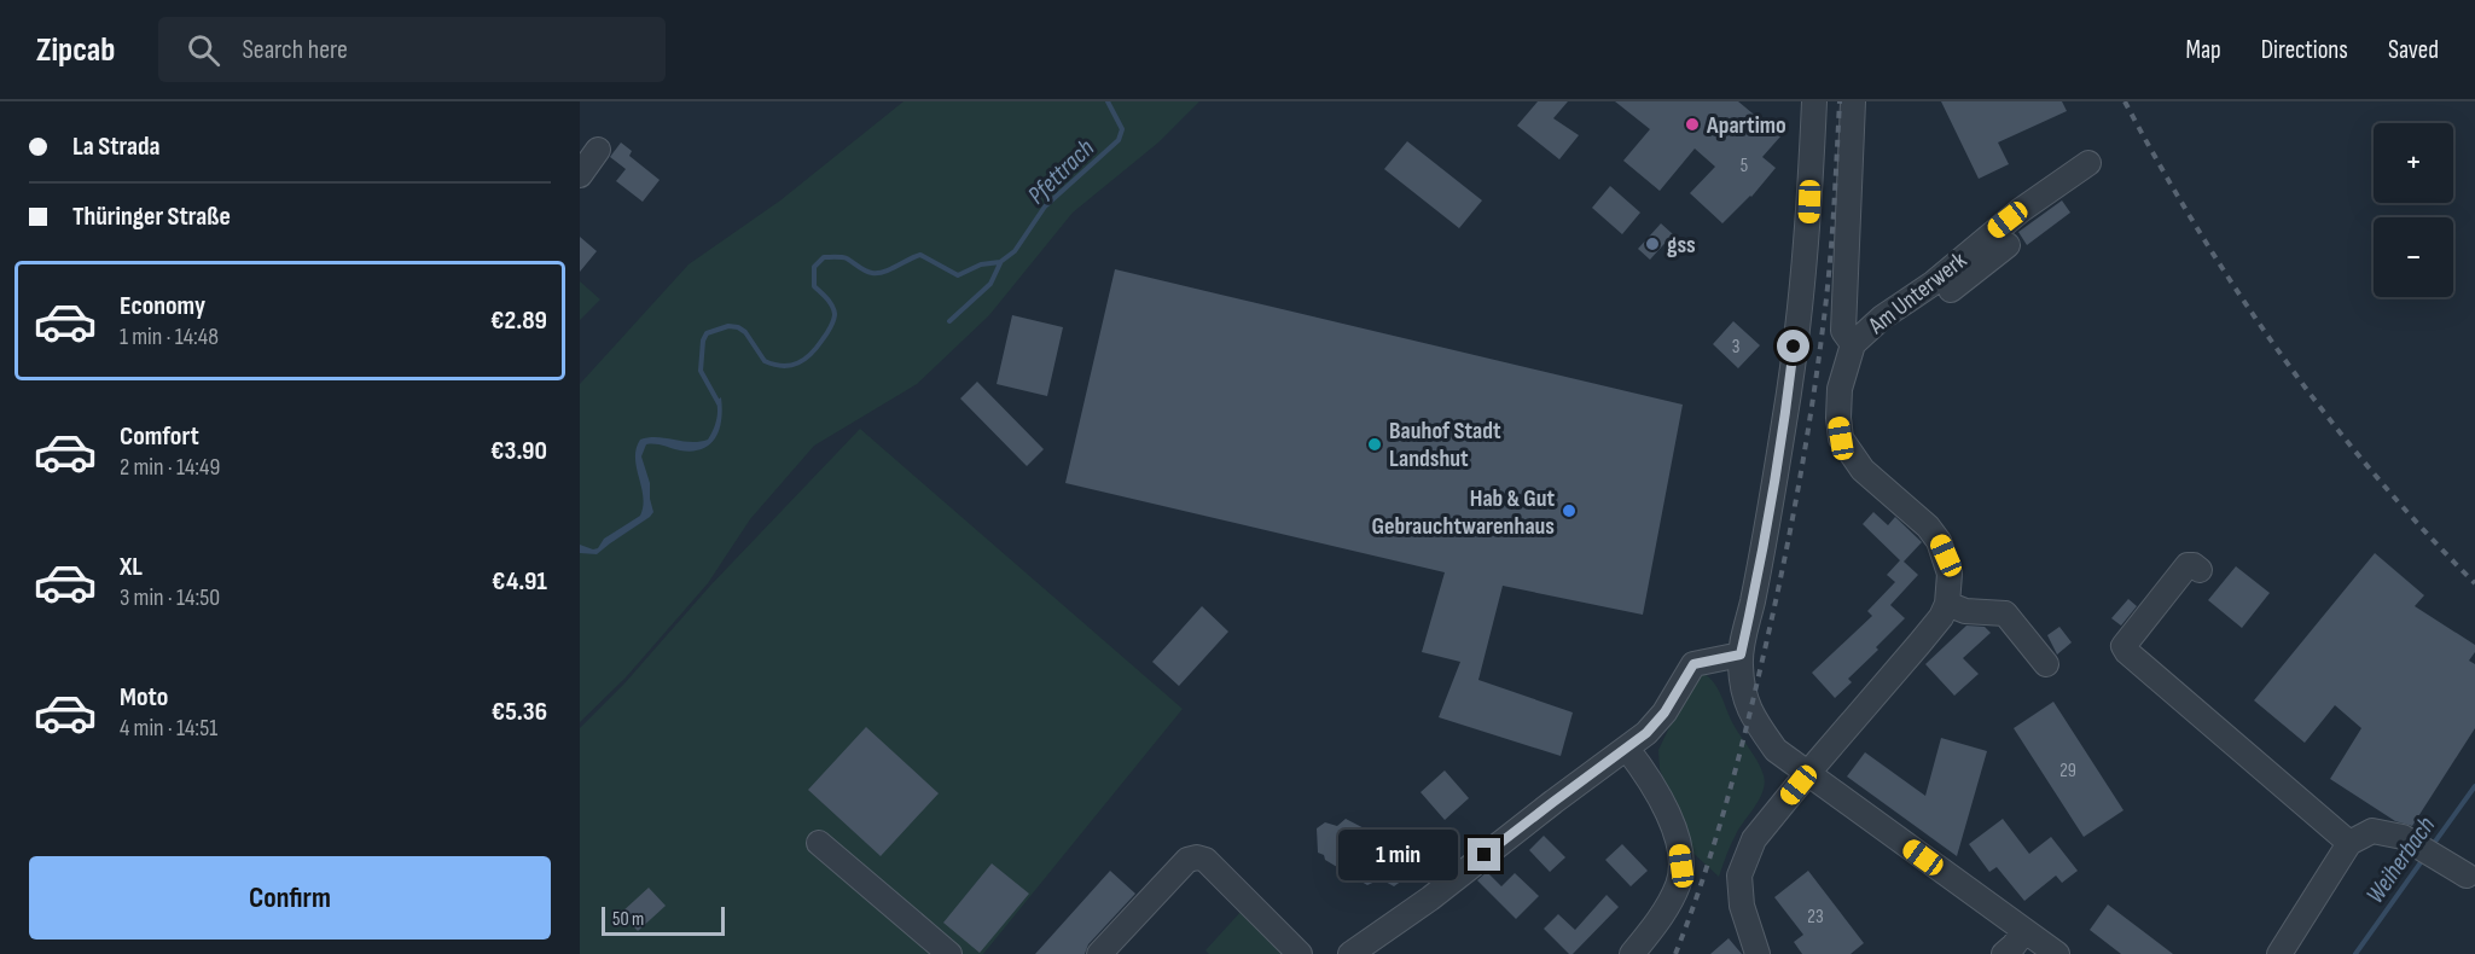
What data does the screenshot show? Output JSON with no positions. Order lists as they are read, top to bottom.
{
  "streets": {
    "street": ["Am Unterwerk"]
  },
  "water": ["Pfettrach", "Weiherbach"],
  "places": [
    "Apartimo",
    "gss",
    "Bauhof Stadt Landshut",
    "Hab & Gut Gebrauchtwarenhaus"
  ],
  "house_numbers": [
    "5",
    "3",
    "29",
    "23"
  ],
  "scale_bar": "50 m",
  "page": {
    "header": "Zipcab",
    "search": "Search here",
    "nav": ["Map", "Directions", "Saved"],
    "banner": ["La Strada", "Thüringer Straße"],
    "map_buttons": ["+", "−"],
    "list": [
      {
        "name": "Economy",
        "note": "1 min · 14:48",
        "value": "€2.89"
      },
      {
        "name": "Comfort",
        "note": "2 min · 14:49",
        "value": "€3.90"
      },
      {
        "name": "XL",
        "note": "3 min · 14:50",
        "value": "€4.91"
      },
      {
        "name": "Moto",
        "note": "4 min · 14:51",
        "value": "€5.36"
      }
    ],
    "bubble": "1 min",
    "buttons": "Confirm",
    "scale": "50 m"
  }
}
